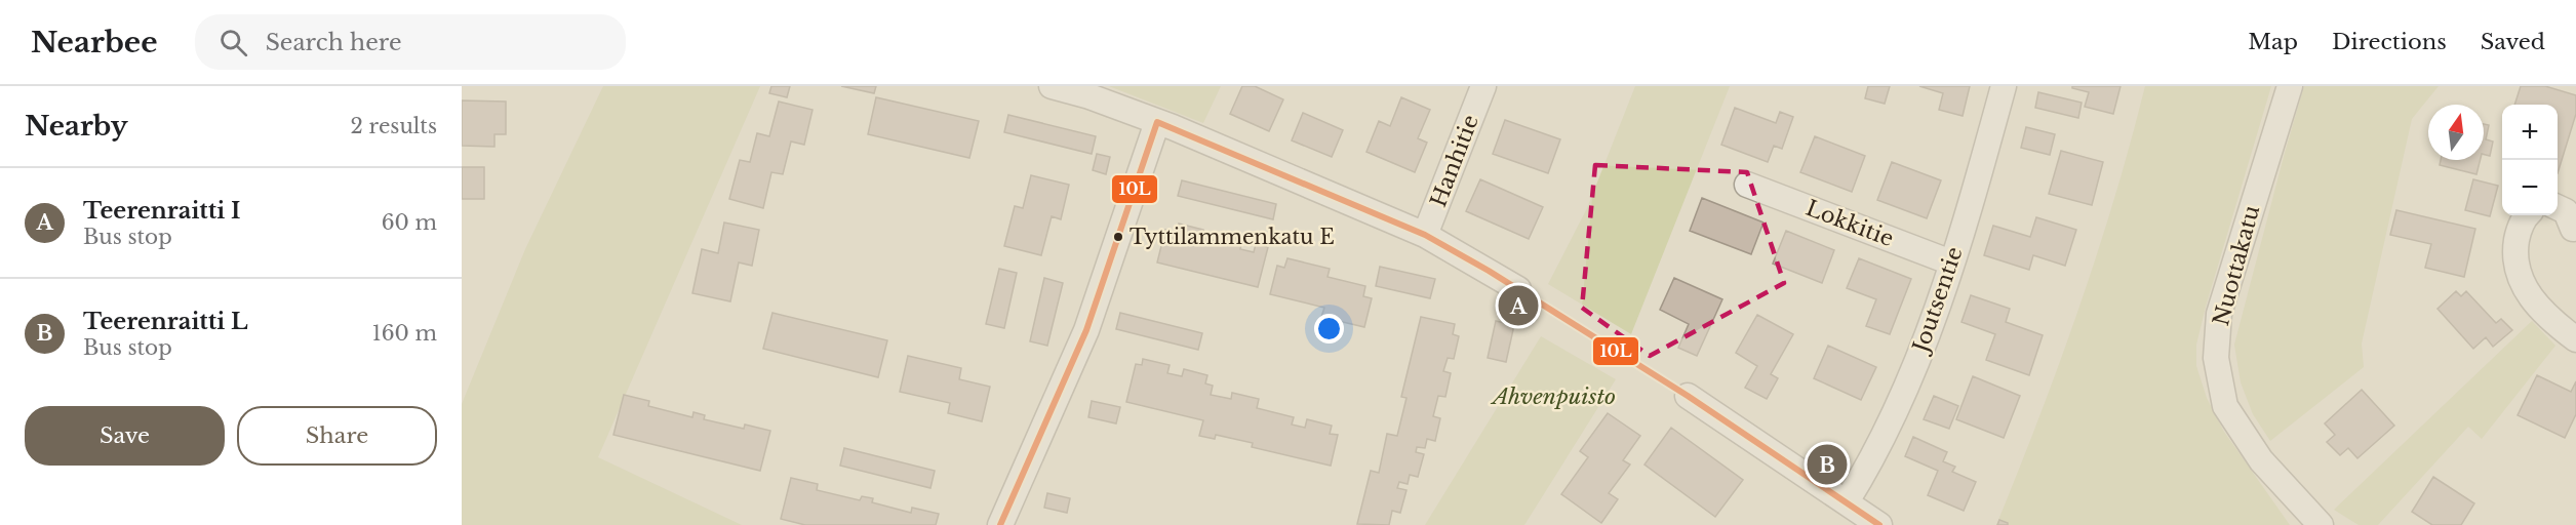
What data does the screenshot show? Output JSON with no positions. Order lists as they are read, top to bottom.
{
  "streets": {
    "street": [
      "Hanhitie",
      "Lokkitie",
      "Nuottakatu",
      "Joutsentie"
    ]
  },
  "crossings": [
    ["Lokkitie", "Joutsentie"]
  ],
  "parks": ["Ahvenpuisto"],
  "places": ["Tyttilammenkatu E"],
  "lines": ["transit line 10L"],
  "north": "top",
  "page": {
    "header": "Nearbee",
    "search": "Search here",
    "nav": ["Map", "Directions", "Saved"],
    "heading": ["Nearby", "2 results"],
    "map_buttons": ["+", "−"],
    "list": [
      {
        "mark": "A",
        "name": "Teerenraitti I",
        "note": "Bus stop",
        "value": "60 m"
      },
      {
        "mark": "B",
        "name": "Teerenraitti L",
        "note": "Bus stop",
        "value": "160 m"
      }
    ],
    "pins": ["A", "B"],
    "buttons": ["Save", "Share"]
  }
}
